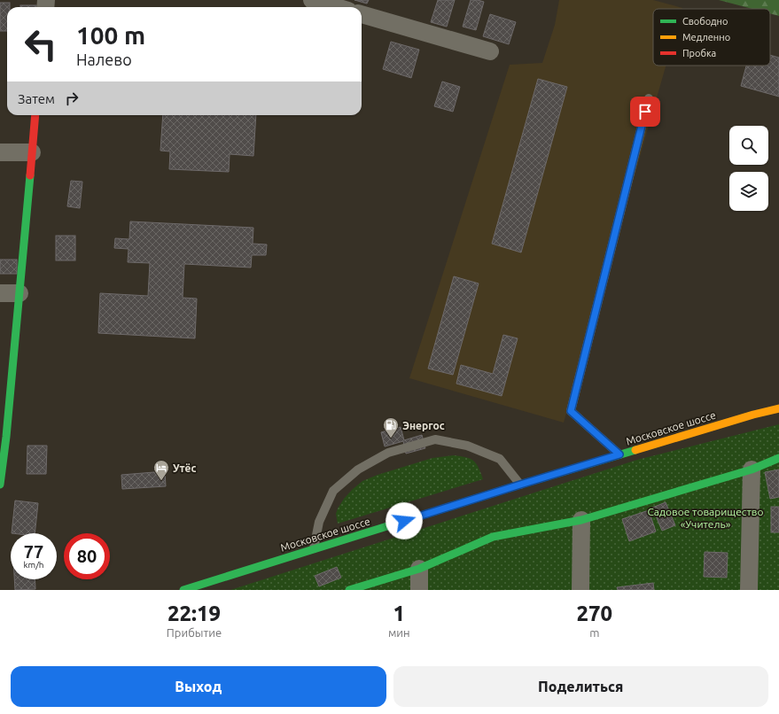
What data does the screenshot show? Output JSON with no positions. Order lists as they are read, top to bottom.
{
  "streets": {
    "main road": ["Московское шоссе"]
  },
  "parks": ["Садовое товарищество «Учитель»"],
  "places": {
    "fuel station": ["Энергос"],
    "hotel": ["Утёс"]
  },
  "legend": ["Свободно", "Медленно", "Пробка"],
  "page": {
    "turn": ["100 m", "Налево"],
    "then": "Затем",
    "speed": "77 km/h",
    "limit": "80",
    "eta": [
      "22:19",
      "Прибытие",
      "1",
      "мин",
      "270",
      "m"
    ],
    "buttons": ["Выход", "Поделиться"]
  }
}
